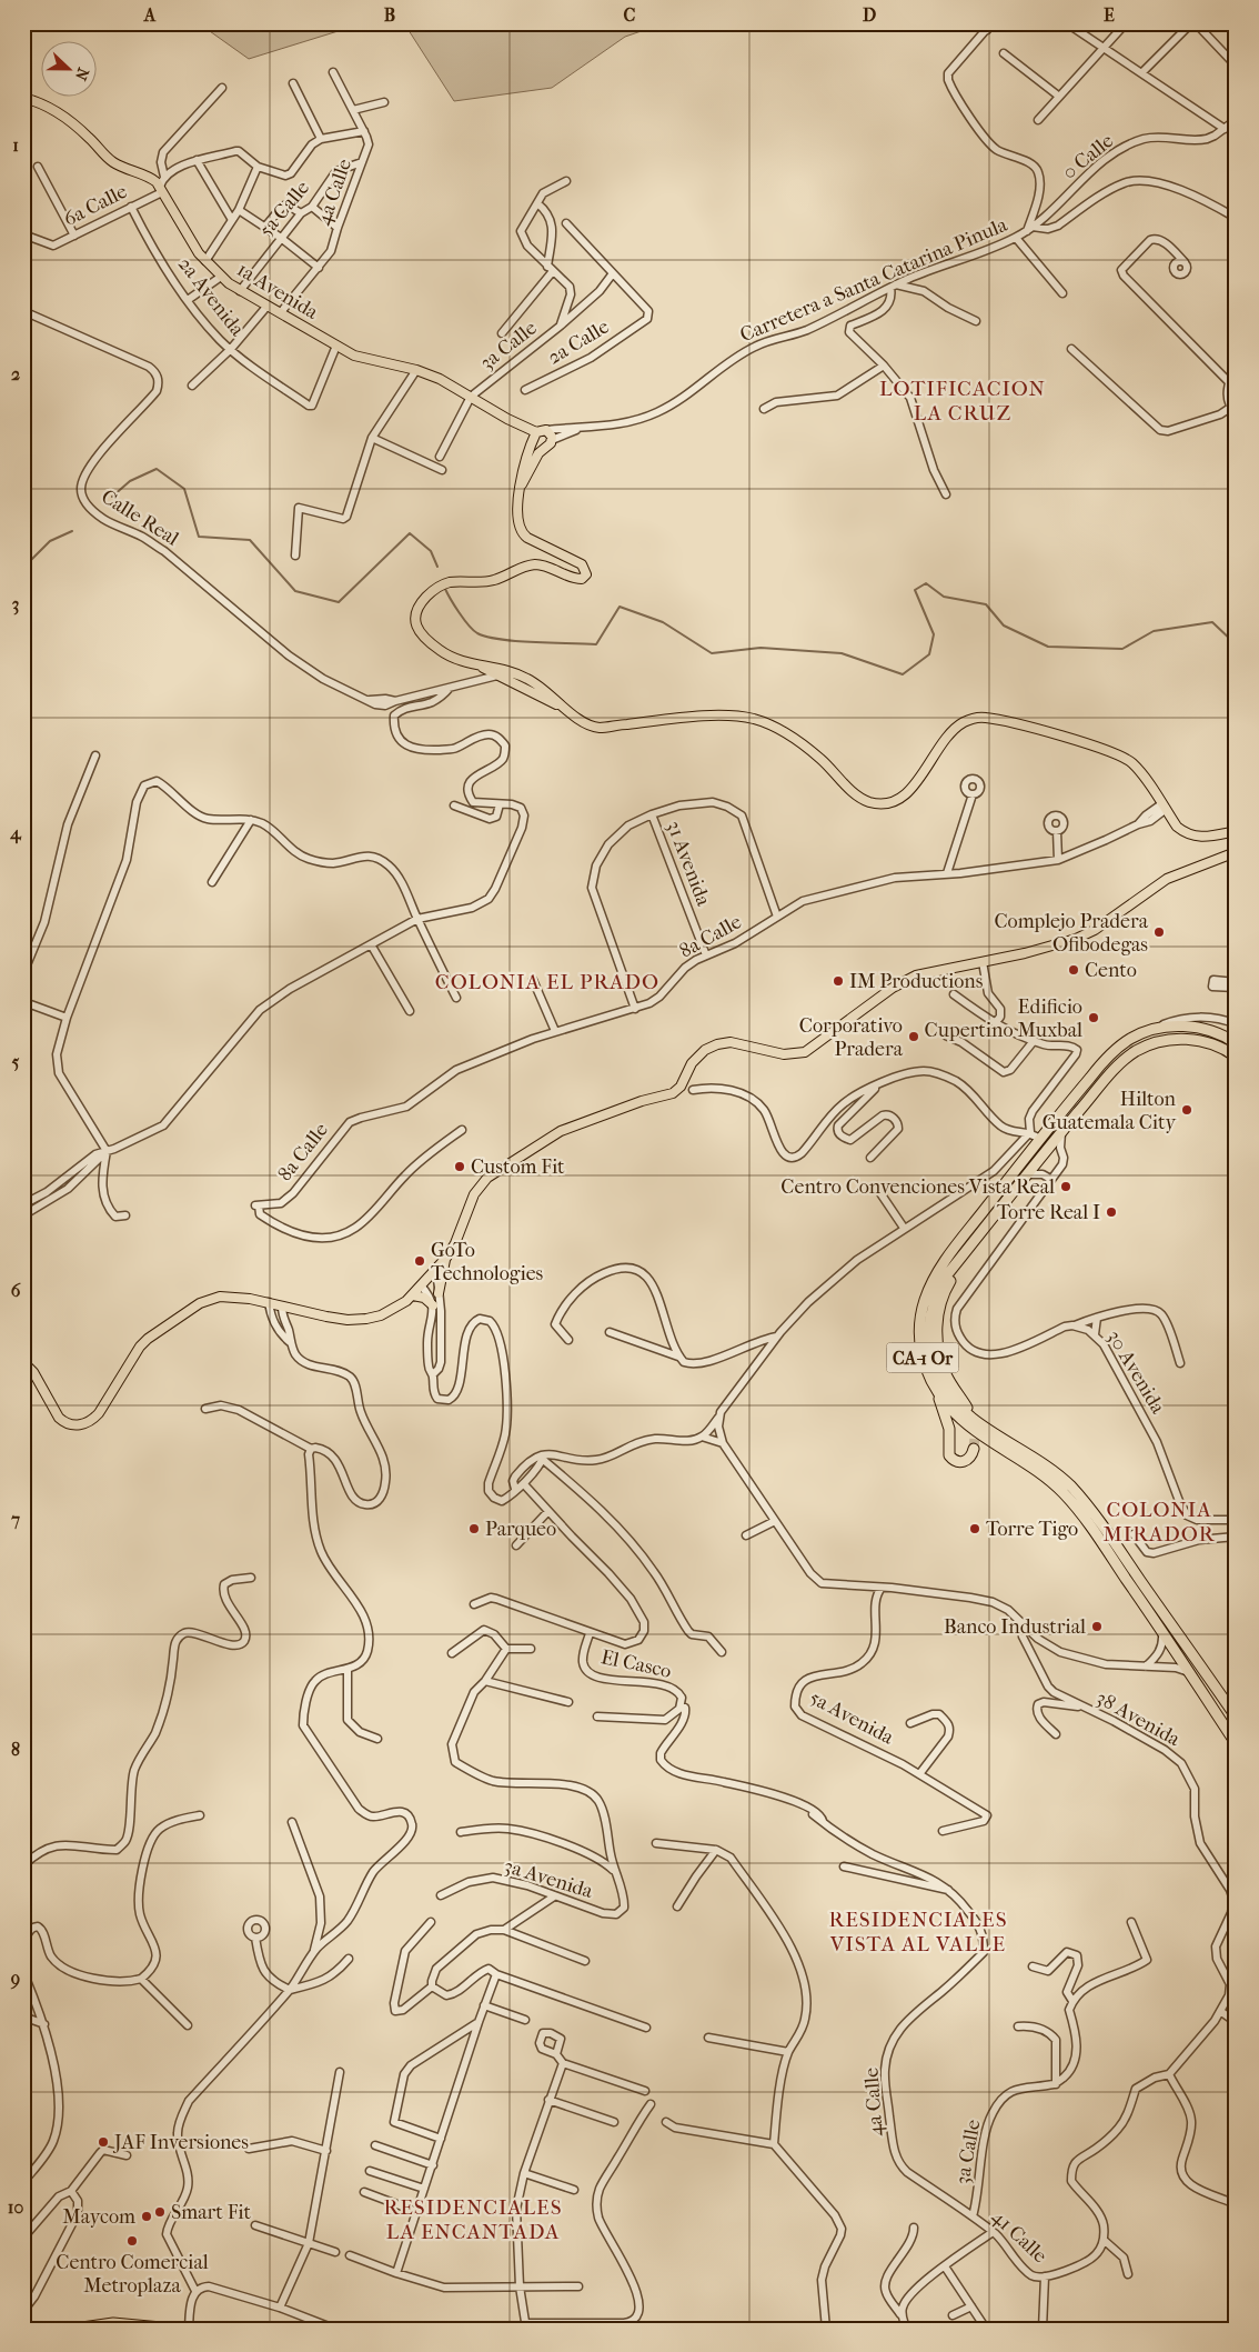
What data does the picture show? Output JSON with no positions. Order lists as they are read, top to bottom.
{
  "streets": {
    "highway": ["CA-1 Or"],
    "main road": ["1a Avenida"],
    "street": [
      "0 Calle",
      "4a Calle",
      "6a Calle",
      "5a Calle",
      "Carretera a Santa Catarina Pinula",
      "2a Avenida",
      "2a Calle",
      "3a Calle",
      "Calle Real",
      "31 Avenida",
      "8a Calle",
      "30 Avenida",
      "El Casco",
      "5a Avenida",
      "38 Avenida",
      "3a Avenida",
      "41 Calle"
    ]
  },
  "crossings": [
    ["0 Calle", "Carretera a Santa Catarina Pinula"],
    ["4a Calle", "5a Calle"],
    ["4a Calle", "1a Avenida"],
    ["4a Calle", "3a Calle"],
    ["4a Calle", "41 Calle"],
    ["6a Calle", "1a Avenida"],
    ["6a Calle", "2a Avenida"],
    ["5a Calle", "1a Avenida"],
    ["Carretera a Santa Catarina Pinula", "1a Avenida"],
    ["1a Avenida", "2a Avenida"],
    ["1a Avenida", "3a Calle"],
    ["2a Calle", "3a Calle"],
    ["3a Calle", "41 Calle"],
    ["31 Avenida", "8a Calle"]
  ],
  "districts": [
    "LOTIFICACION LA CRUZ",
    "COLONIA EL PRADO",
    "COLONIA MIRADOR",
    "RESIDENCIALES VISTA AL VALLE",
    "RESIDENCIALES LA ENCANTADA"
  ],
  "places": [
    "Complejo Pradera Ofibodegas",
    "Cento",
    "IM Productions",
    "Edificio Cupertino Muxbal",
    "Corporativo Pradera",
    "Hilton Guatemala City",
    "Custom Fit",
    "Centro Convenciones Vista Real",
    "Torre Real I",
    "GoTo Technologies",
    "Parqueo",
    "Torre Tigo",
    "Banco Industrial",
    "JAF Inversiones",
    "Smart Fit",
    "Maycom",
    "Centro Comercial Metroplaza"
  ],
  "north": "right",
  "grid": {
    "columns": [
      "A",
      "B",
      "C",
      "D",
      "E"
    ],
    "rows": [
      "1",
      "2",
      "3",
      "4",
      "5",
      "6",
      "7",
      "8",
      "9",
      "10"
    ]
  }
}
